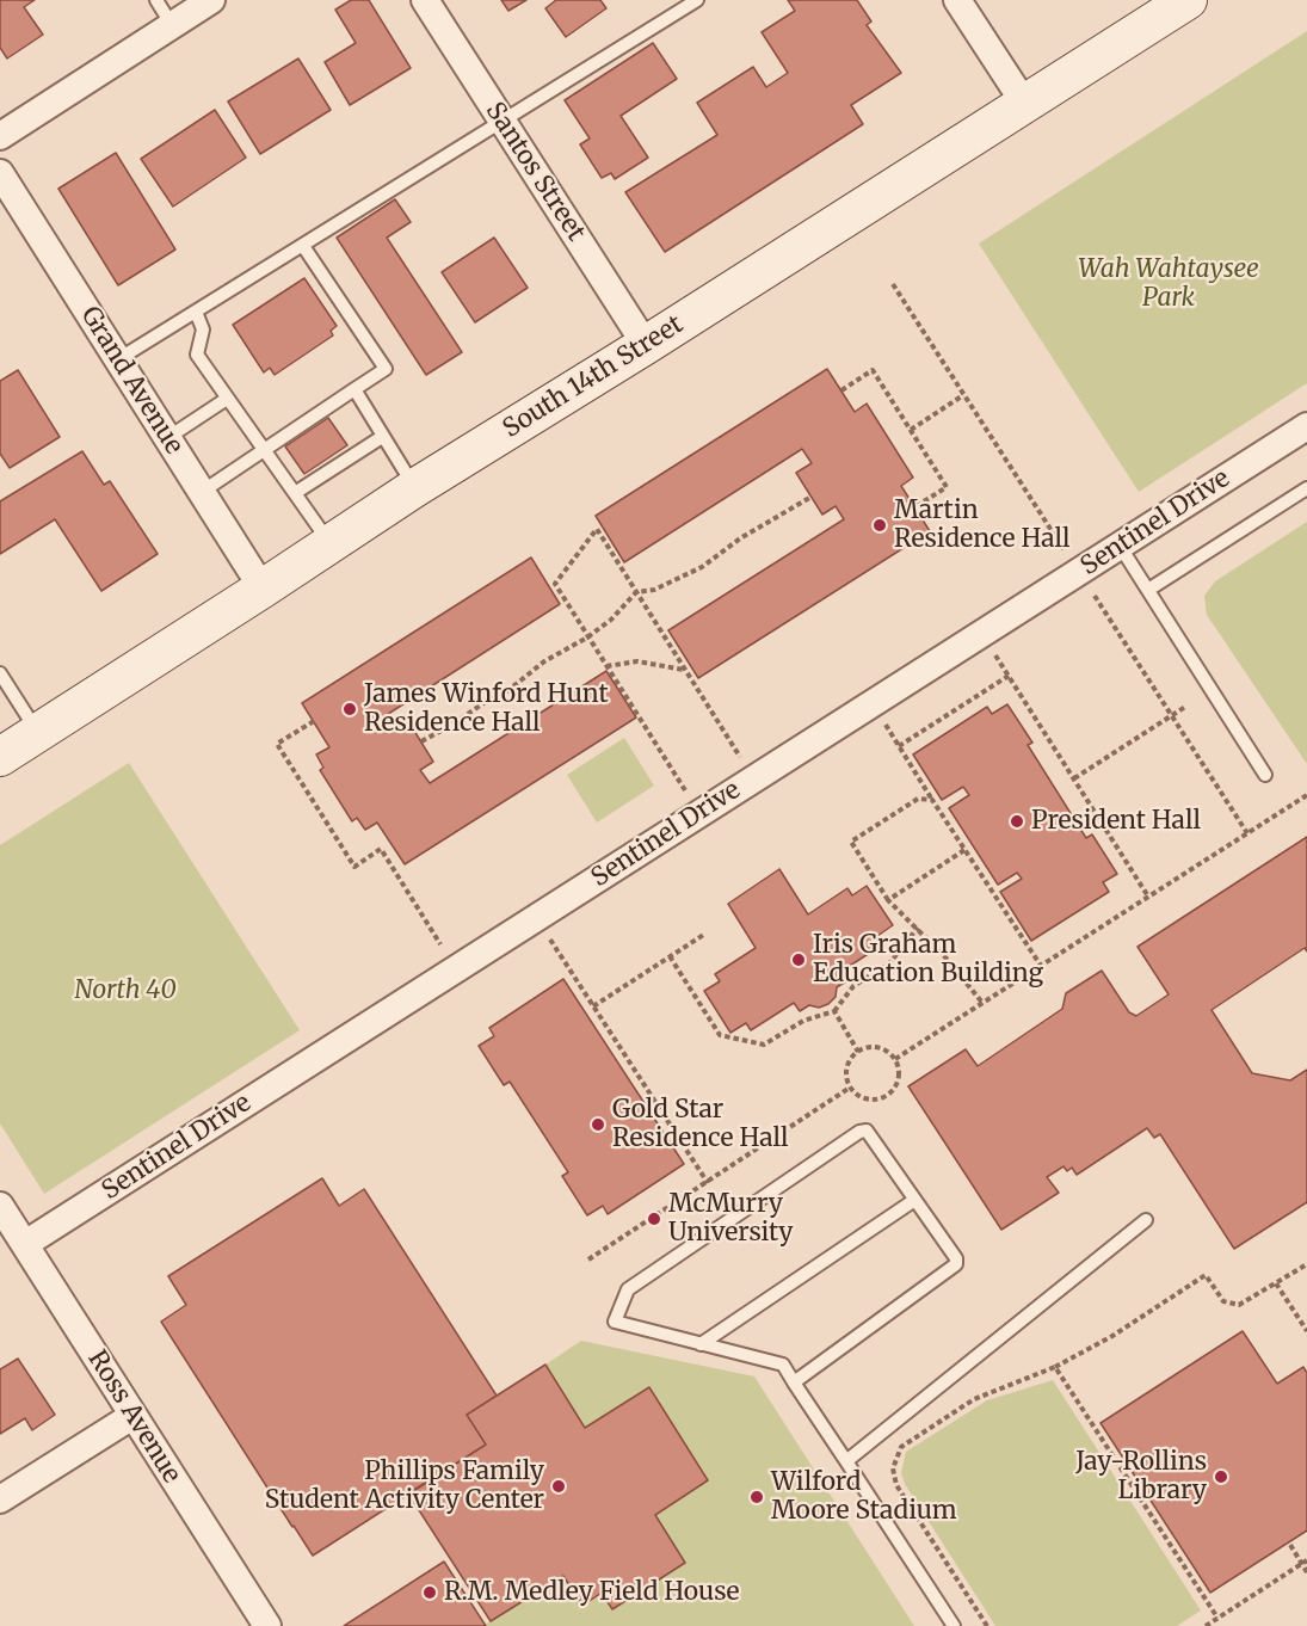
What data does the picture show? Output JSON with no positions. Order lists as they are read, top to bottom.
{
  "streets": {
    "main road": ["South 14th Street"],
    "street": [
      "Santos Street",
      "Grand Avenue",
      "Sentinel Drive",
      "Ross Avenue"
    ]
  },
  "crossings": [
    ["Santos Street", "South 14th Street"],
    ["South 14th Street", "Grand Avenue"],
    ["Sentinel Drive", "Ross Avenue"]
  ],
  "parks": ["Wah Wahtaysee Park", "North 40"],
  "places": [
    "Martin Residence Hall",
    "James Winford Hunt Residence Hall",
    "President Hall",
    "Iris Graham Education Building",
    "Gold Star Residence Hall",
    "McMurry University",
    "Jay-Rollins Library",
    "Phillips Family Student Activity Center",
    "Wilford Moore Stadium",
    "R.M. Medley Field House"
  ]
}
